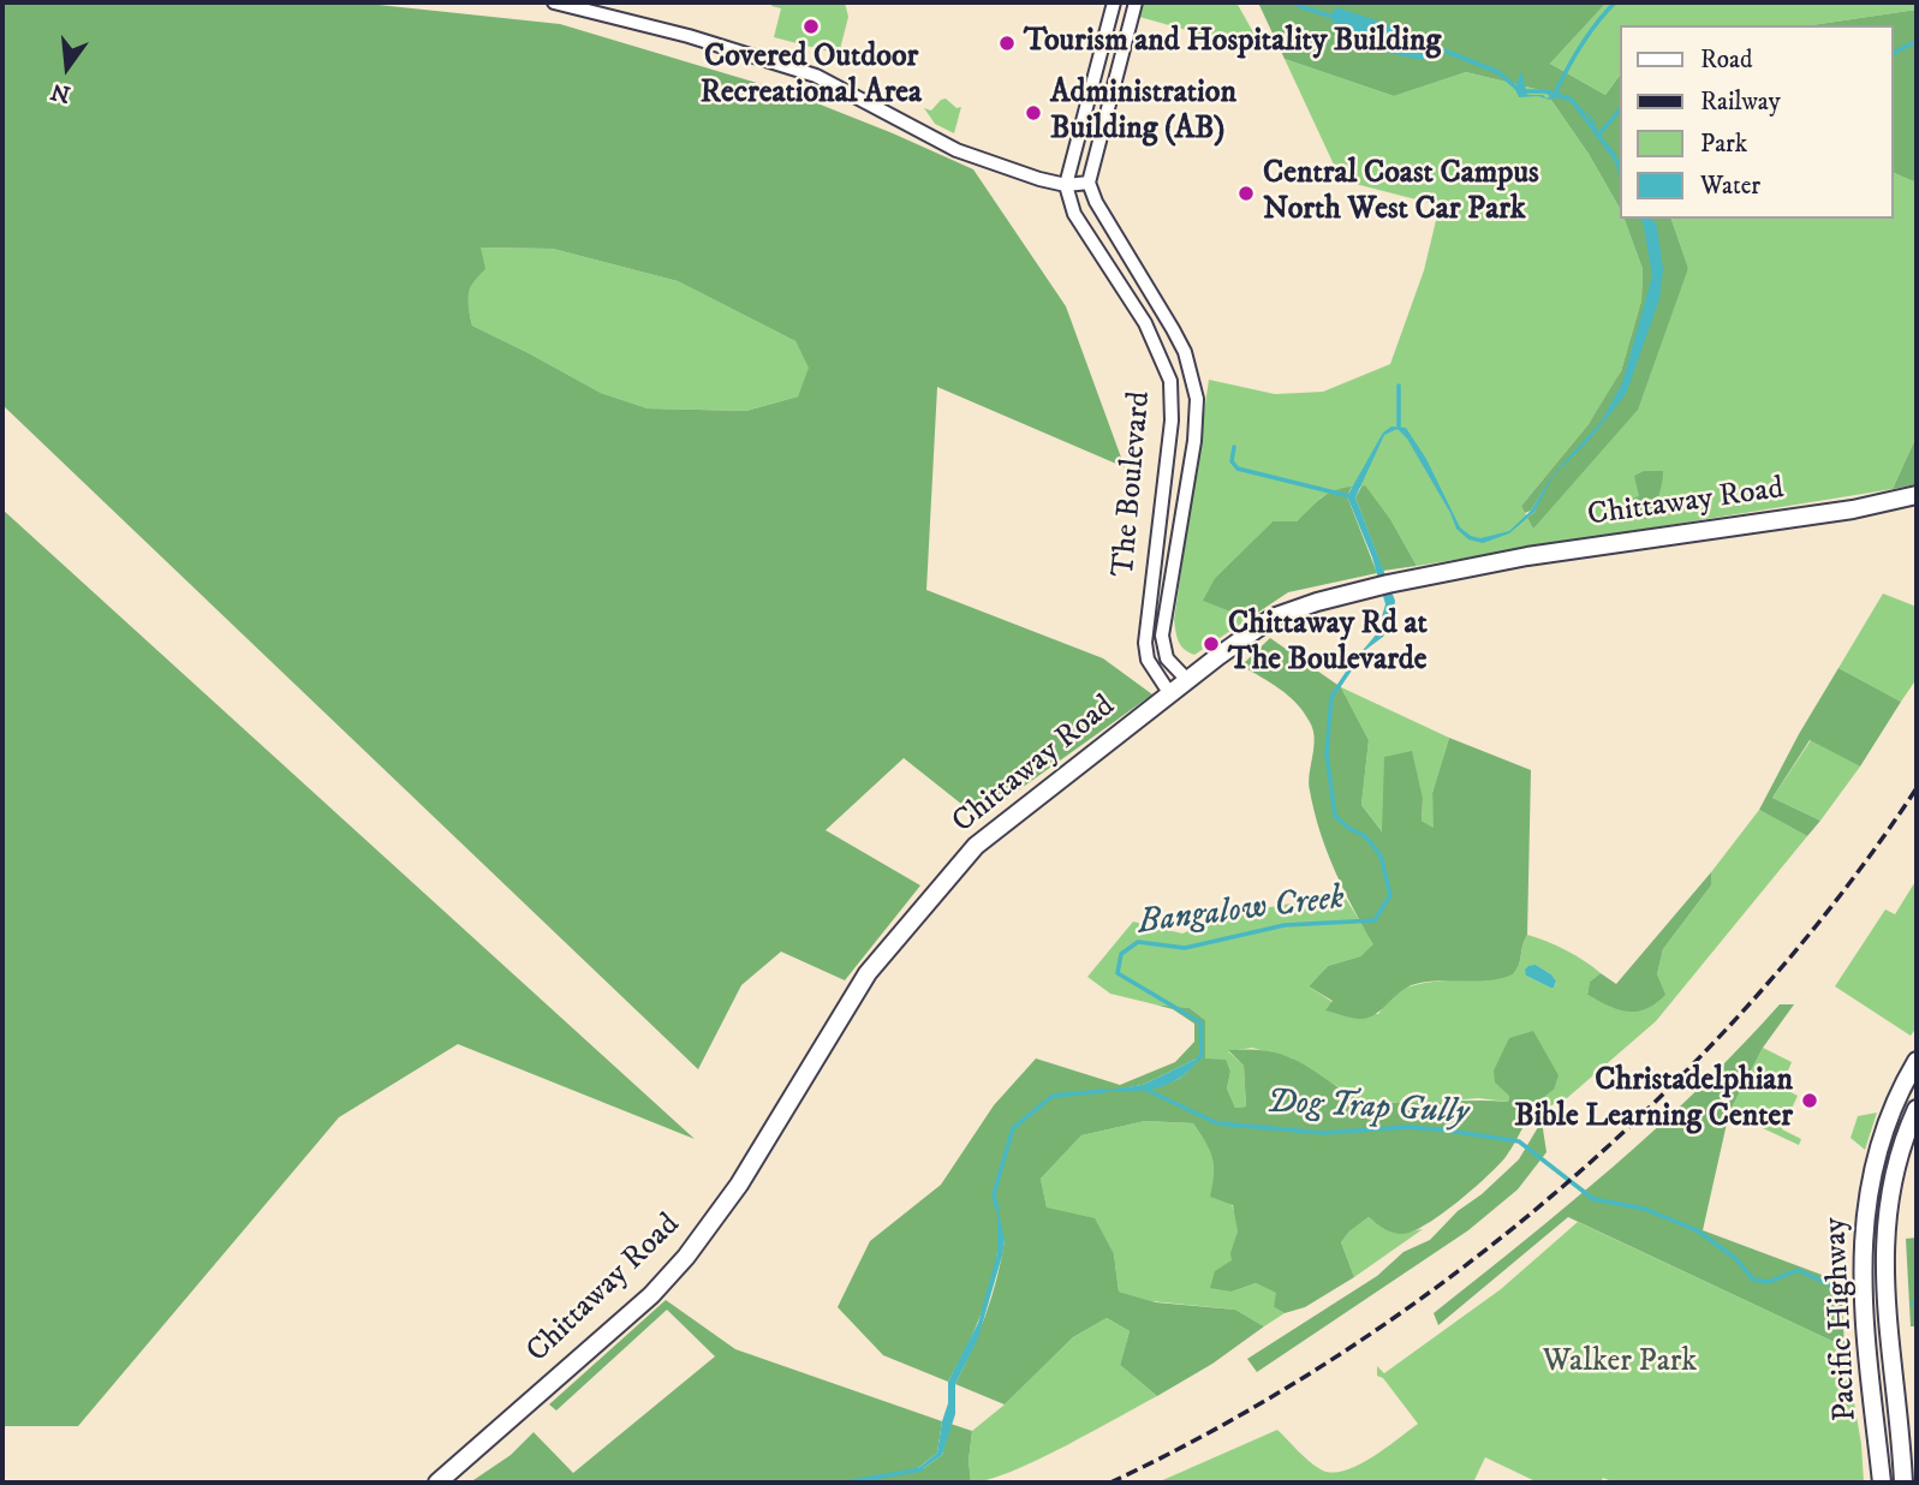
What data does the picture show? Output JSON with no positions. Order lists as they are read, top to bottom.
{
  "streets": {
    "main road": ["Chittaway Road", "Pacific Highway"],
    "street": ["The Boulevard"]
  },
  "crossings": [
    ["The Boulevard", "Chittaway Road"]
  ],
  "water": ["Bangalow Creek", "Dog Trap Gully"],
  "parks": ["Walker Park"],
  "places": [
    "Covered Outdoor Recreational Area",
    "Tourism and Hospitality Building",
    "Administration Building (AB)",
    "Central Coast Campus North West Car Park",
    "Chittaway Rd at The Boulevarde",
    "Christadelphian Bible Learning Center"
  ],
  "legend": [
    "Road",
    "Railway",
    "Park",
    "Water"
  ],
  "north": "bottom"
}
